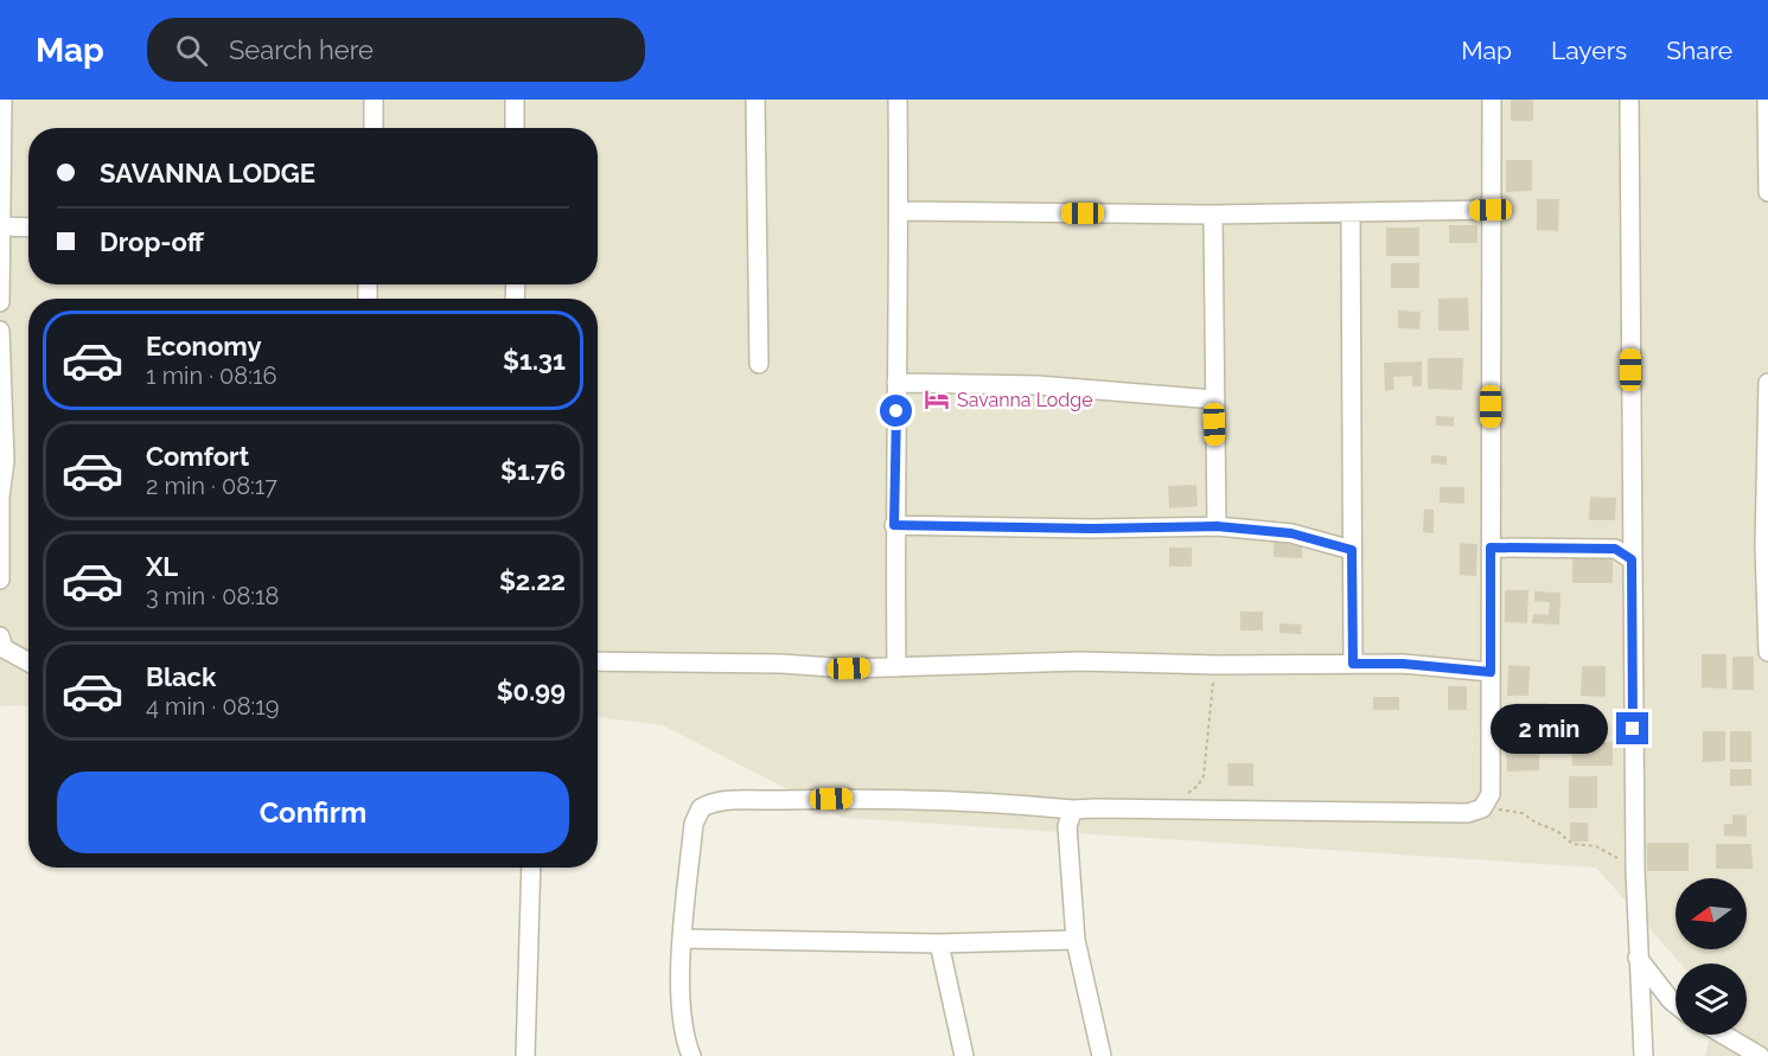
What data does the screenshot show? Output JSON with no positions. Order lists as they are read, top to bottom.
{
  "places": {
    "hotel": ["Savanna Lodge"]
  },
  "north": "left",
  "page": {
    "header": "Map",
    "search": "Search here",
    "nav": ["Map", "Layers", "Share"],
    "banner": ["SAVANNA LODGE", "Drop-off"],
    "list": [
      {
        "name": "Economy",
        "note": "1 min · 08:16",
        "value": "$1.31"
      },
      {
        "name": "Comfort",
        "note": "2 min · 08:17",
        "value": "$1.76"
      },
      {
        "name": "XL",
        "note": "3 min · 08:18",
        "value": "$2.22"
      },
      {
        "name": "Black",
        "note": "4 min · 08:19",
        "value": "$0.99"
      }
    ],
    "bubble": "2 min",
    "buttons": "Confirm"
  }
}
